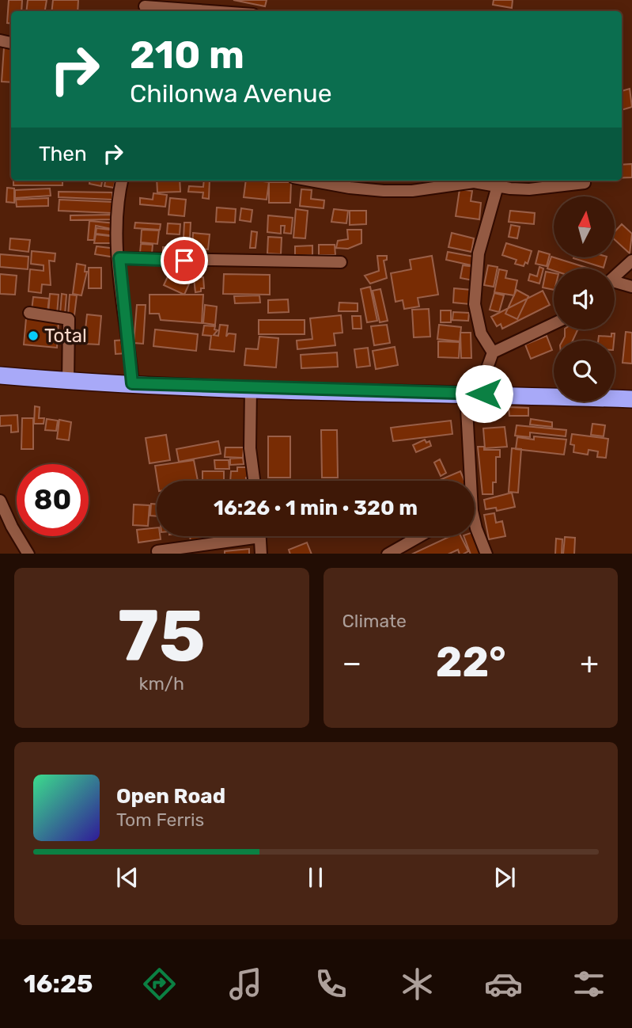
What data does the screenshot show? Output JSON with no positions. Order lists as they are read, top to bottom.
{
  "places": ["Total"],
  "north": "top",
  "page": {
    "turn": ["210 m", "Chilonwa Avenue"],
    "then": "Then",
    "limit": "80",
    "trip": "16:26 · 1 min · 320 m",
    "tile": [
      ["75", "km/h"],
      "Climate"
    ],
    "heat": ["−", "22°", "+"],
    "song": ["Open Road", "Tom Ferris"],
    "tabs": "16:25"
  }
}
